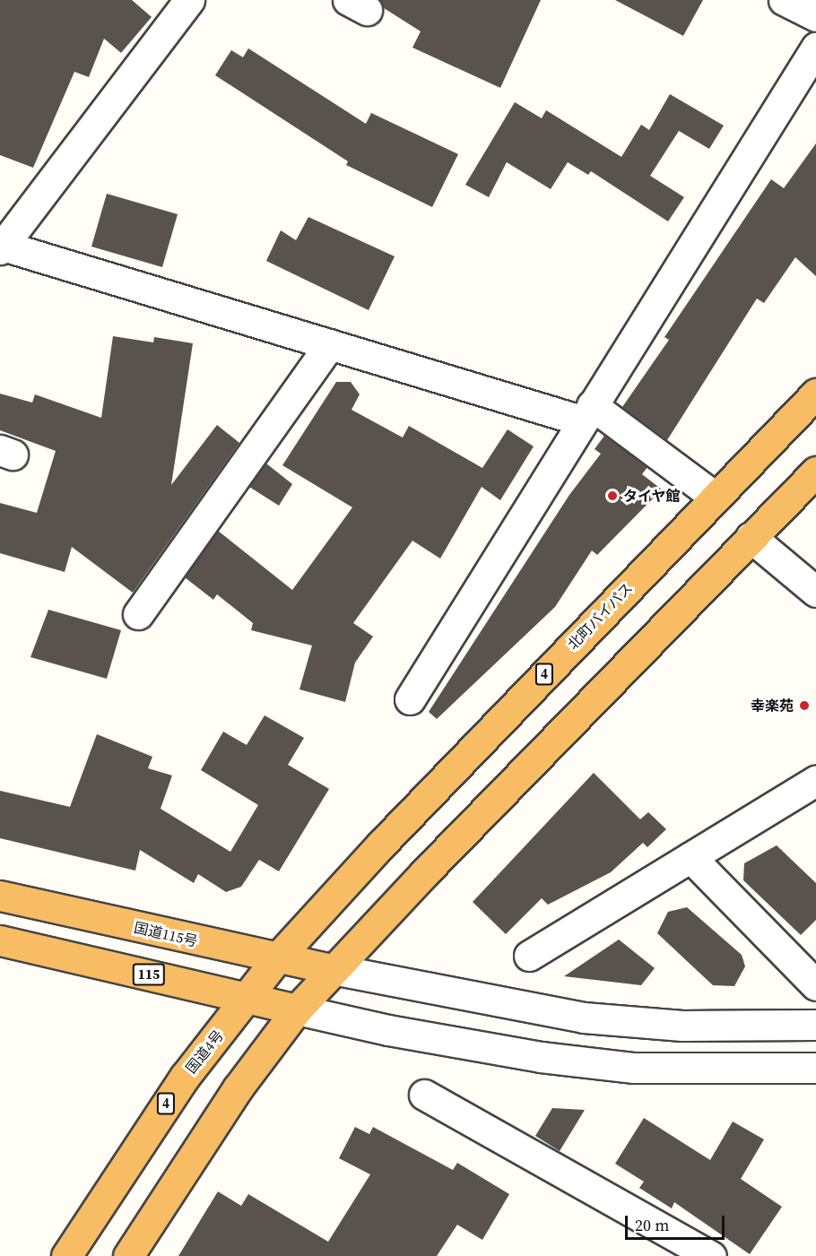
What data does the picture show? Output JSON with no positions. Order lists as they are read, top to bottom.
{
  "streets": {
    "highway": [
      "北町バイパス",
      "4",
      "国道115号",
      "115",
      "国道4号"
    ]
  },
  "crossings": [
    ["北町バイパス", "国道115号"],
    ["北町バイパス", "国道4号"],
    ["国道115号", "国道4号"],
    ["115", "国道4号"]
  ],
  "places": ["タイヤ館", "幸楽苑"],
  "scale_bar": "20 m"
}
